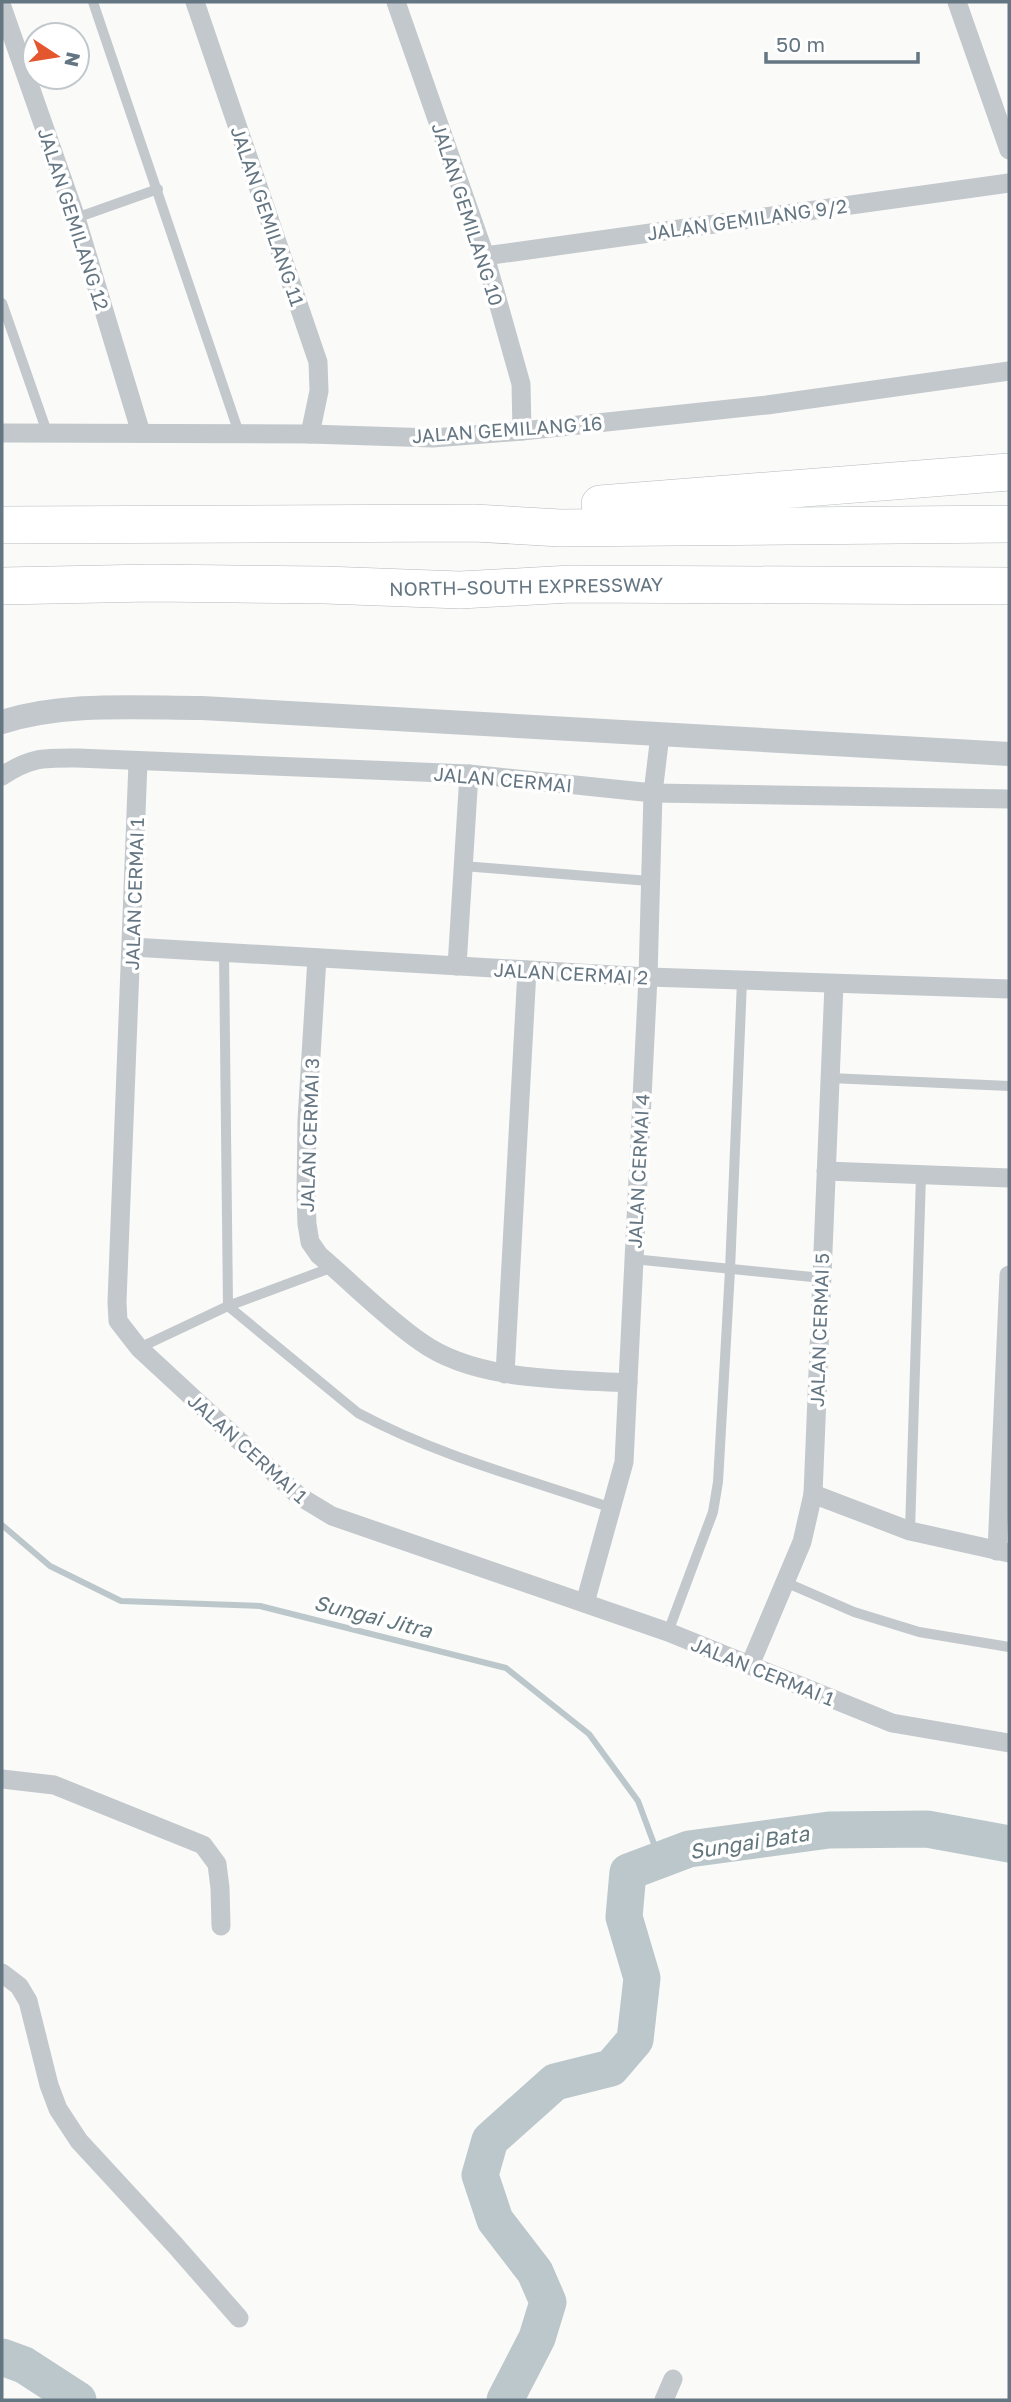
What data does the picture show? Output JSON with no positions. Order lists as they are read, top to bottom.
{
  "streets": {
    "highway": ["NORTH–SOUTH EXPRESSWAY"],
    "street": [
      "JALAN GEMILANG 10",
      "JALAN GEMILANG 11",
      "JALAN GEMILANG 12",
      "JALAN GEMILANG 9/2",
      "JALAN GEMILANG 16",
      "JALAN CERMAI",
      "JALAN CERMAI 1",
      "JALAN CERMAI 2",
      "JALAN CERMAI 3",
      "JALAN CERMAI 4",
      "JALAN CERMAI 5"
    ]
  },
  "crossings": [
    ["JALAN GEMILANG 10", "JALAN GEMILANG 9/2"],
    ["JALAN GEMILANG 10", "JALAN GEMILANG 16"],
    ["JALAN GEMILANG 11", "JALAN GEMILANG 16"],
    ["JALAN GEMILANG 12", "JALAN GEMILANG 16"],
    ["JALAN CERMAI", "JALAN CERMAI 1"],
    ["JALAN CERMAI", "JALAN CERMAI 4"],
    ["JALAN CERMAI 1", "JALAN CERMAI 2"],
    ["JALAN CERMAI 1", "JALAN CERMAI 4"],
    ["JALAN CERMAI 1", "JALAN CERMAI 5"],
    ["JALAN CERMAI 2", "JALAN CERMAI 3"],
    ["JALAN CERMAI 2", "JALAN CERMAI 4"],
    ["JALAN CERMAI 2", "JALAN CERMAI 5"],
    ["JALAN CERMAI 3", "JALAN CERMAI 4"]
  ],
  "water": ["Sungai Jitra", "Sungai Bata"],
  "scale_bar": "50 m",
  "north": "right"
}
